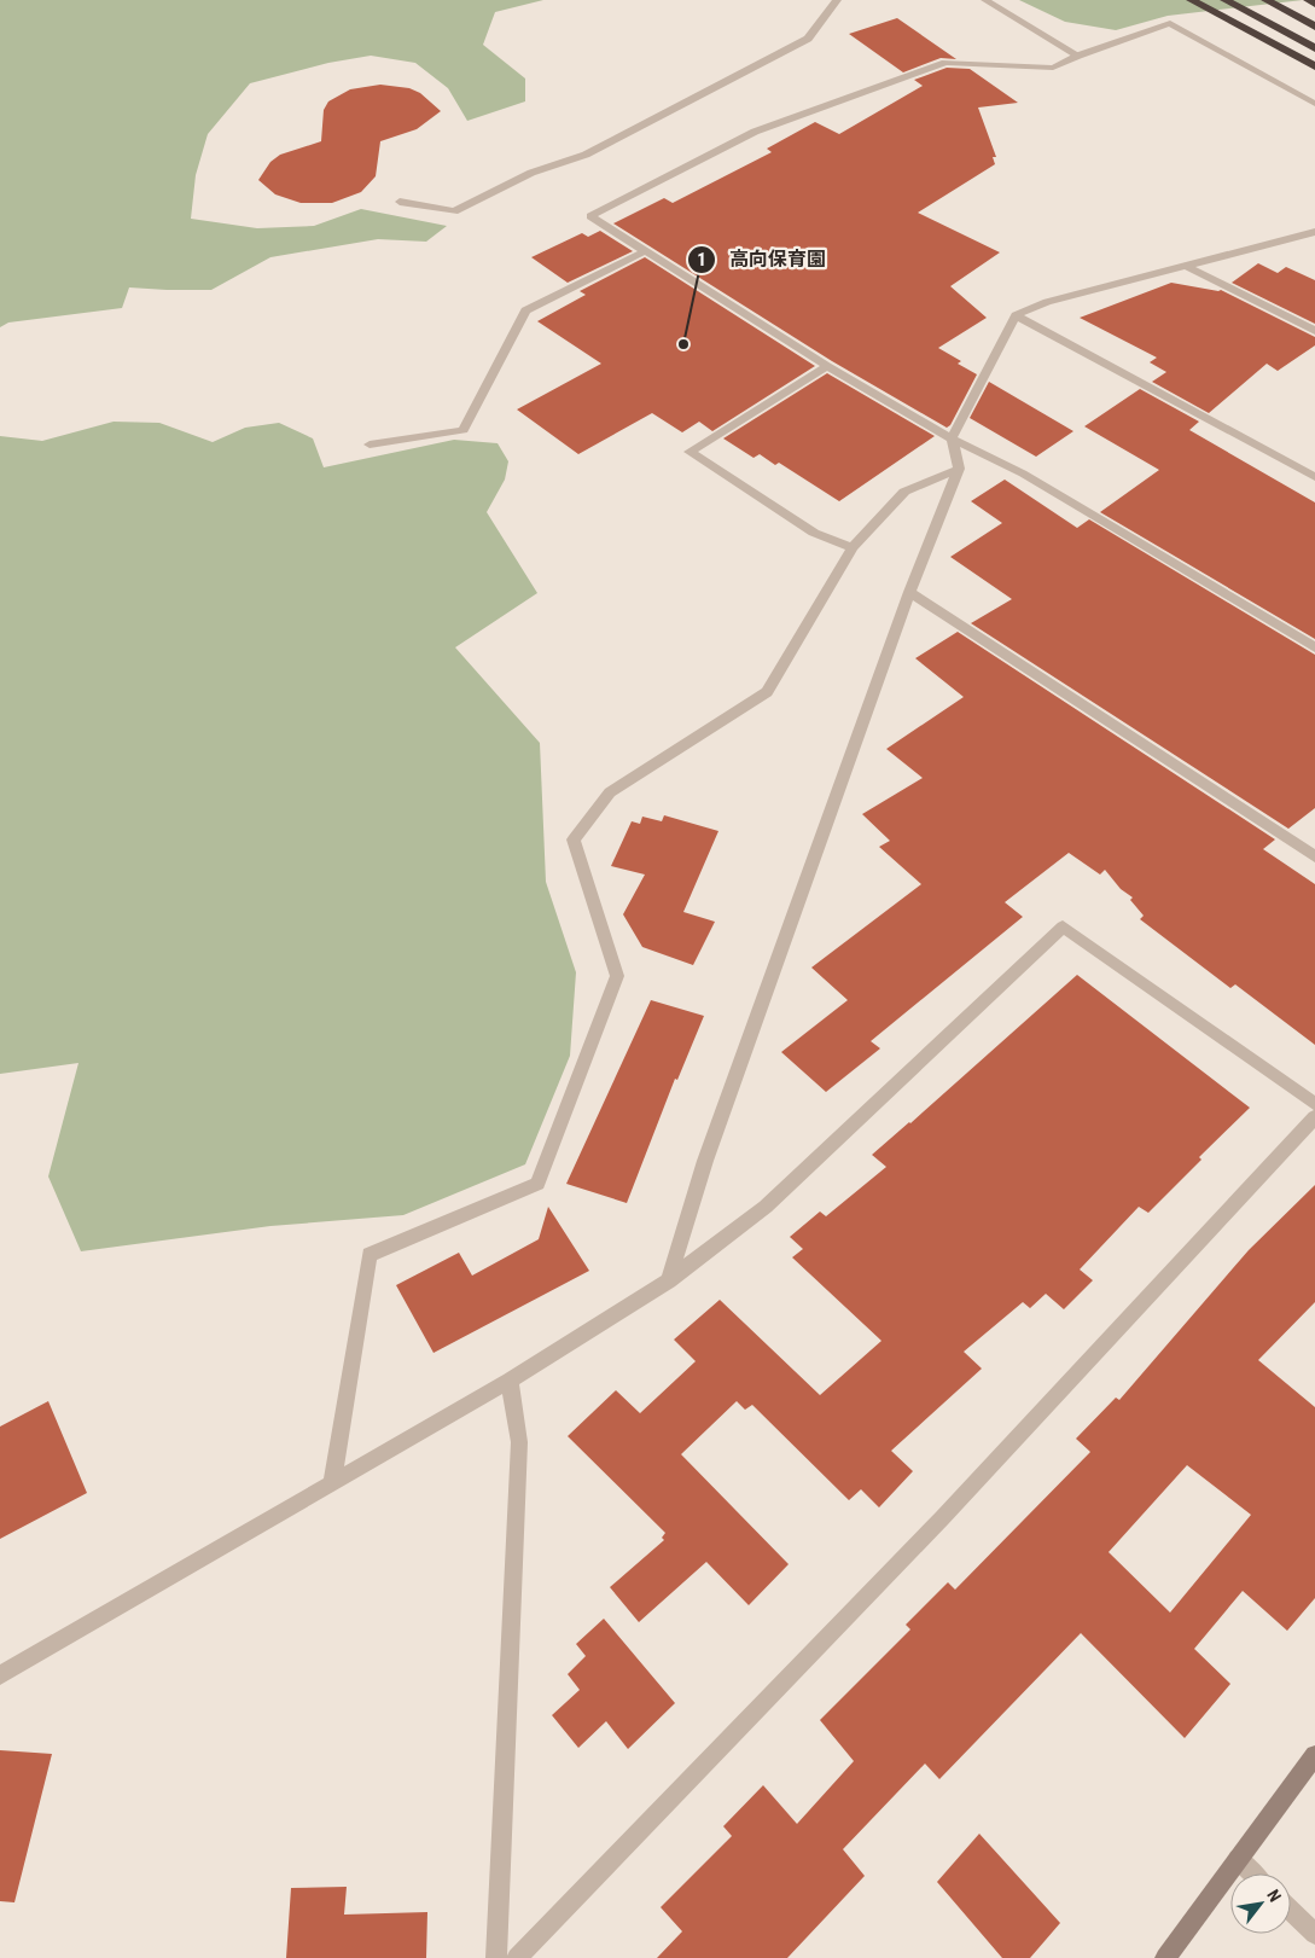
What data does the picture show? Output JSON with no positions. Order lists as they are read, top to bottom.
{
  "places": ["高向保育園"],
  "north": "top right"
}
